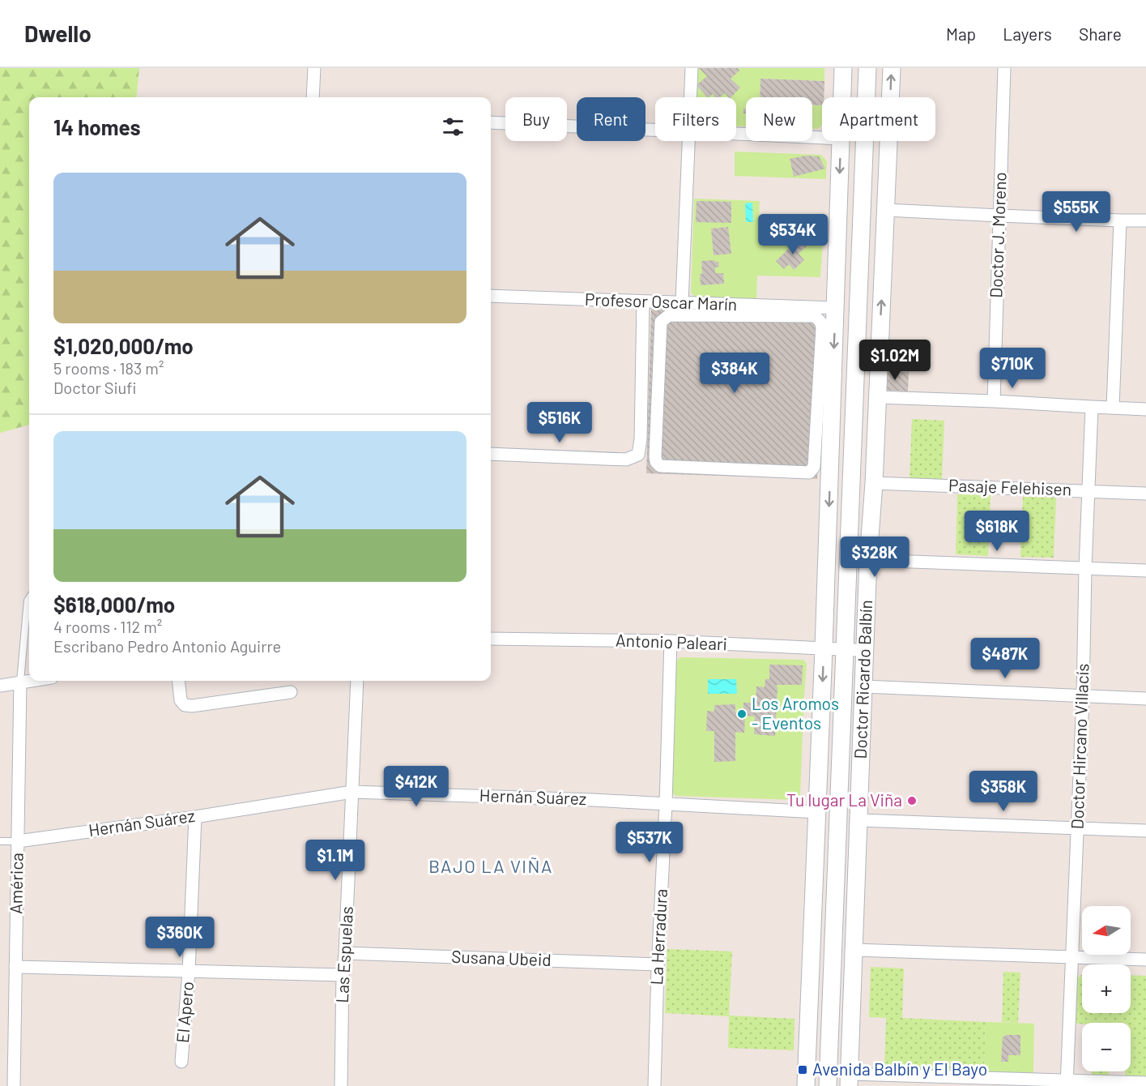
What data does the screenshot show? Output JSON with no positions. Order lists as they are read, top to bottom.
{
  "streets": {
    "street": [
      "Doctor J. Moreno",
      "Profesor Oscar Marín",
      "Pasaje Felehisen",
      "Antonio Paleari",
      "Doctor Ricardo Balbín",
      "Doctor Hircano Villacís",
      "Hernán Suárez",
      "América",
      "La Herradura",
      "Las Espuelas",
      "Susana Ubeid",
      "El Apero"
    ]
  },
  "crossings": [
    ["Pasaje Felehisen", "Doctor Ricardo Balbín"],
    ["Pasaje Felehisen", "Doctor Hircano Villacís"],
    ["Antonio Paleari", "La Herradura"],
    ["Hernán Suárez", "América"],
    ["Hernán Suárez", "La Herradura"],
    ["Hernán Suárez", "Las Espuelas"],
    ["Hernán Suárez", "El Apero"],
    ["La Herradura", "Susana Ubeid"],
    ["Las Espuelas", "Susana Ubeid"]
  ],
  "districts": ["BAJO LA VIÑA"],
  "places": {
    "other": ["Los Aromos - Eventos", "Tu lugar La Viña"],
    "transit": ["Avenida Balbín y El Bayo"]
  },
  "north": "left",
  "page": {
    "header": "Dwello",
    "nav": ["Map", "Layers", "Share"],
    "chip": [
      "Buy",
      "Rent",
      "Filters",
      "New",
      "Apartment"
    ],
    "heading": "14 homes",
    "list": [
      {
        "name": "$1,020,000/mo",
        "note": "5 rooms · 183 m² · Doctor Siufi"
      },
      {
        "name": "$618,000/mo",
        "note": "4 rooms · 112 m² · Escribano Pedro Antonio Aguirre"
      }
    ],
    "price": [
      "$555K",
      "$534K",
      "$1.02M",
      "$710K",
      "$384K",
      "$516K",
      "$618K",
      "$328K",
      "$487K",
      "$412K",
      "$358K",
      "$537K",
      "$1.1M",
      "$360K"
    ],
    "map_buttons": ["+", "−"]
  }
}
